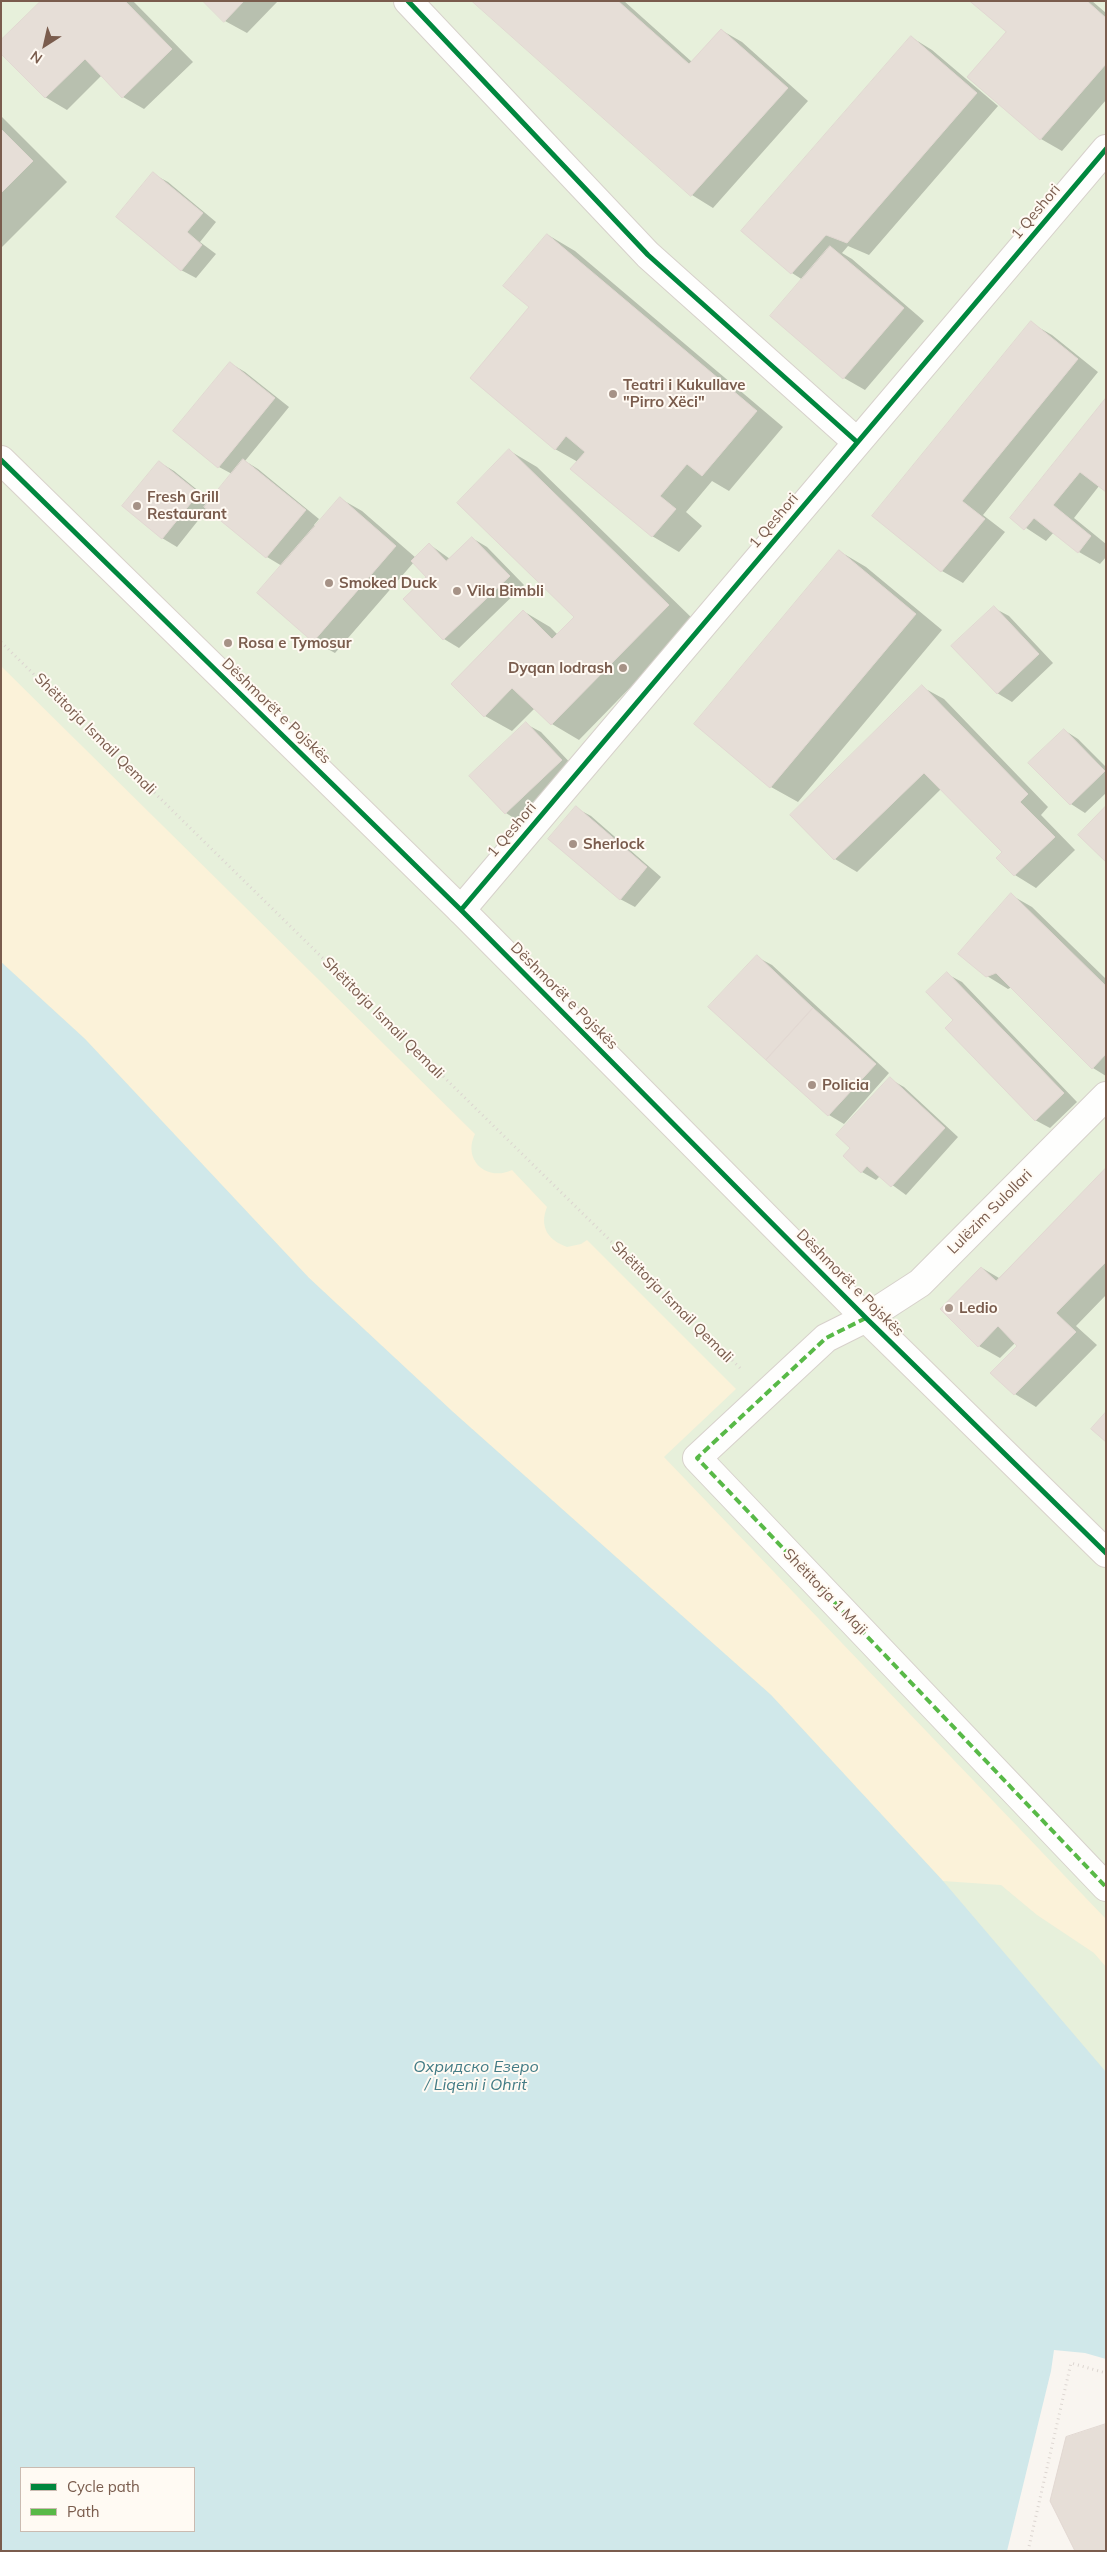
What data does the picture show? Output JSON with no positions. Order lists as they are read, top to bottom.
{
  "streets": {
    "street": [
      "1 Qeshori",
      "Dëshmorët e Pojskës",
      "Lulëzim Sulollari",
      "Shëtitorja 1 Maji"
    ],
    "path": ["Shëtitorja Ismail Qemali"]
  },
  "crossings": [
    ["1 Qeshori", "Dëshmorët e Pojskës"],
    ["Dëshmorët e Pojskës", "Lulëzim Sulollari"],
    ["Dëshmorët e Pojskës", "Shëtitorja 1 Maji"],
    ["Shëtitorja Ismail Qemali", "Shëtitorja 1 Maji"],
    ["Lulëzim Sulollari", "Shëtitorja 1 Maji"]
  ],
  "water": ["Охридско Езеро / Liqeni i Ohrit"],
  "places": [
    "Teatri i Kukullave \"Pirro Xëci\"",
    "Fresh Grill Restaurant",
    "Smoked Duck",
    "Vila Bimbli",
    "Rosa e Tymosur",
    "Dyqan lodrash",
    "Sherlock",
    "Policia",
    "Ledio"
  ],
  "legend": ["Cycle path", "Path"],
  "north": "bottom left"
}
